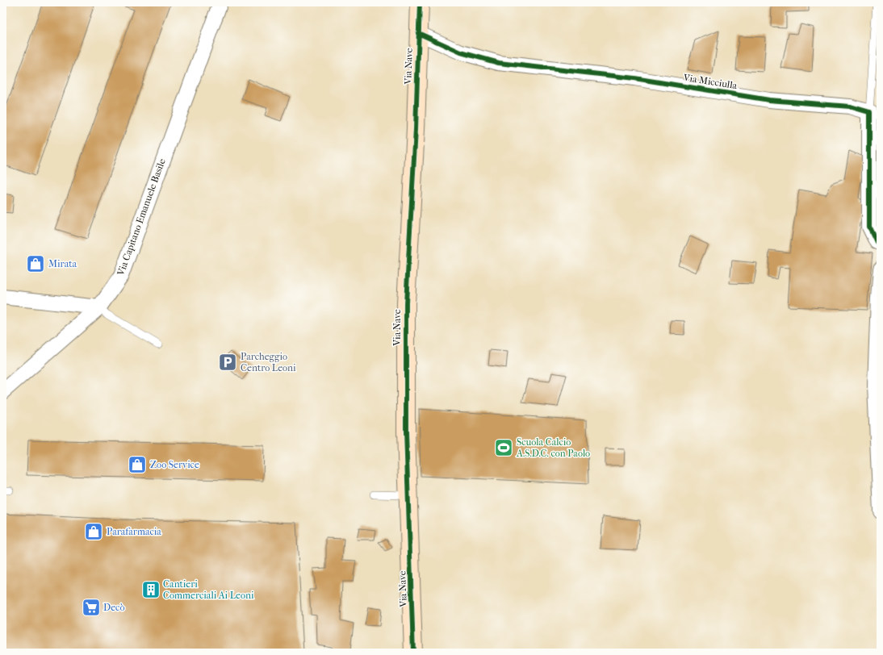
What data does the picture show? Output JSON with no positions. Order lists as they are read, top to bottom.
{
  "streets": {
    "street": ["Via Nave", "Via Micciulla", "Via Capitano Emanuele Basile"]
  },
  "crossings": [
    ["Via Nave", "Via Micciulla"]
  ],
  "places": {
    "shop": ["Mirata", "Zoo Service", "Parafarmacia"],
    "parking": ["Parcheggio Centro Leoni"],
    "sports": ["Scuola Calcio A.S.D.C. con Paolo"],
    "building": ["Cantieri Commerciali Ai Leoni"],
    "supermarket": ["Decò"]
  }
}
